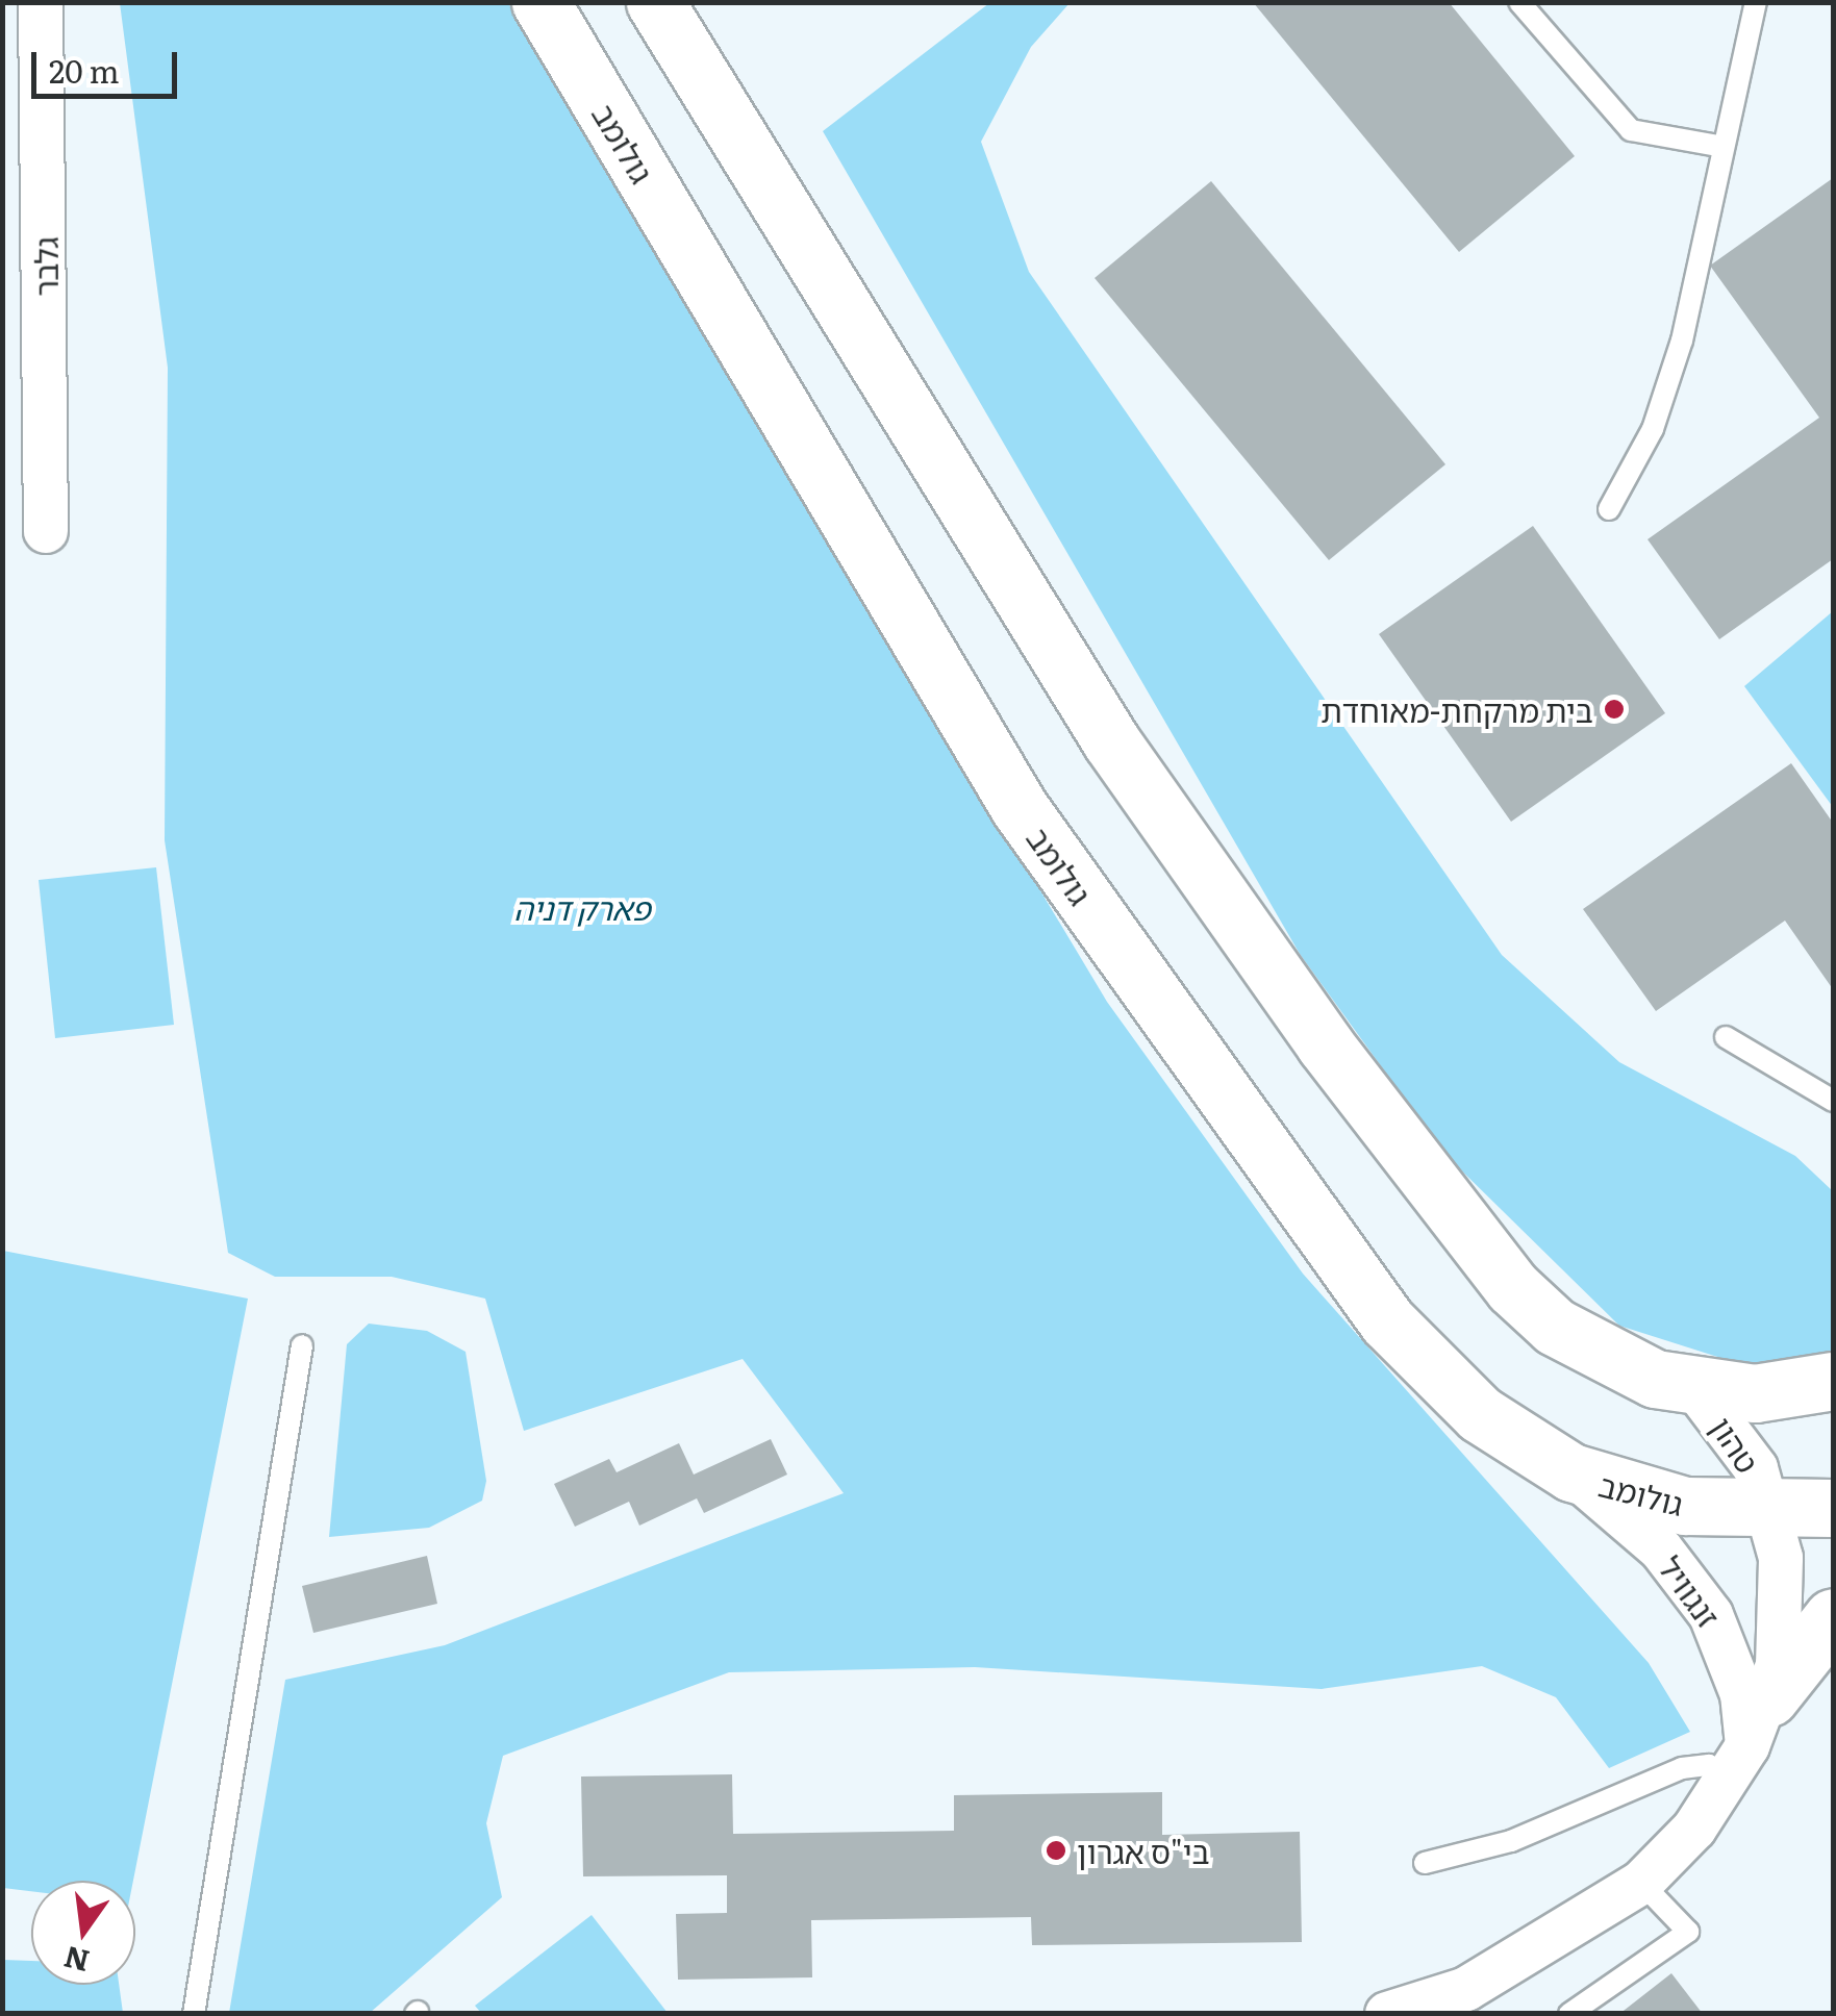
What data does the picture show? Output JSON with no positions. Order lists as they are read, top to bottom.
{
  "streets": {
    "main road": ["גולומב", "טהון"],
    "street": ["גלבר", "זנגוויל"]
  },
  "crossings": [
    ["גולומב", "טהון"],
    ["גולומב", "זנגוויל"]
  ],
  "parks": ["פארק דניה"],
  "places": ["בית מרקחת-מאוחדת", "בי\"ס אגרון"],
  "scale_bar": "20 m",
  "north": "bottom"
}
